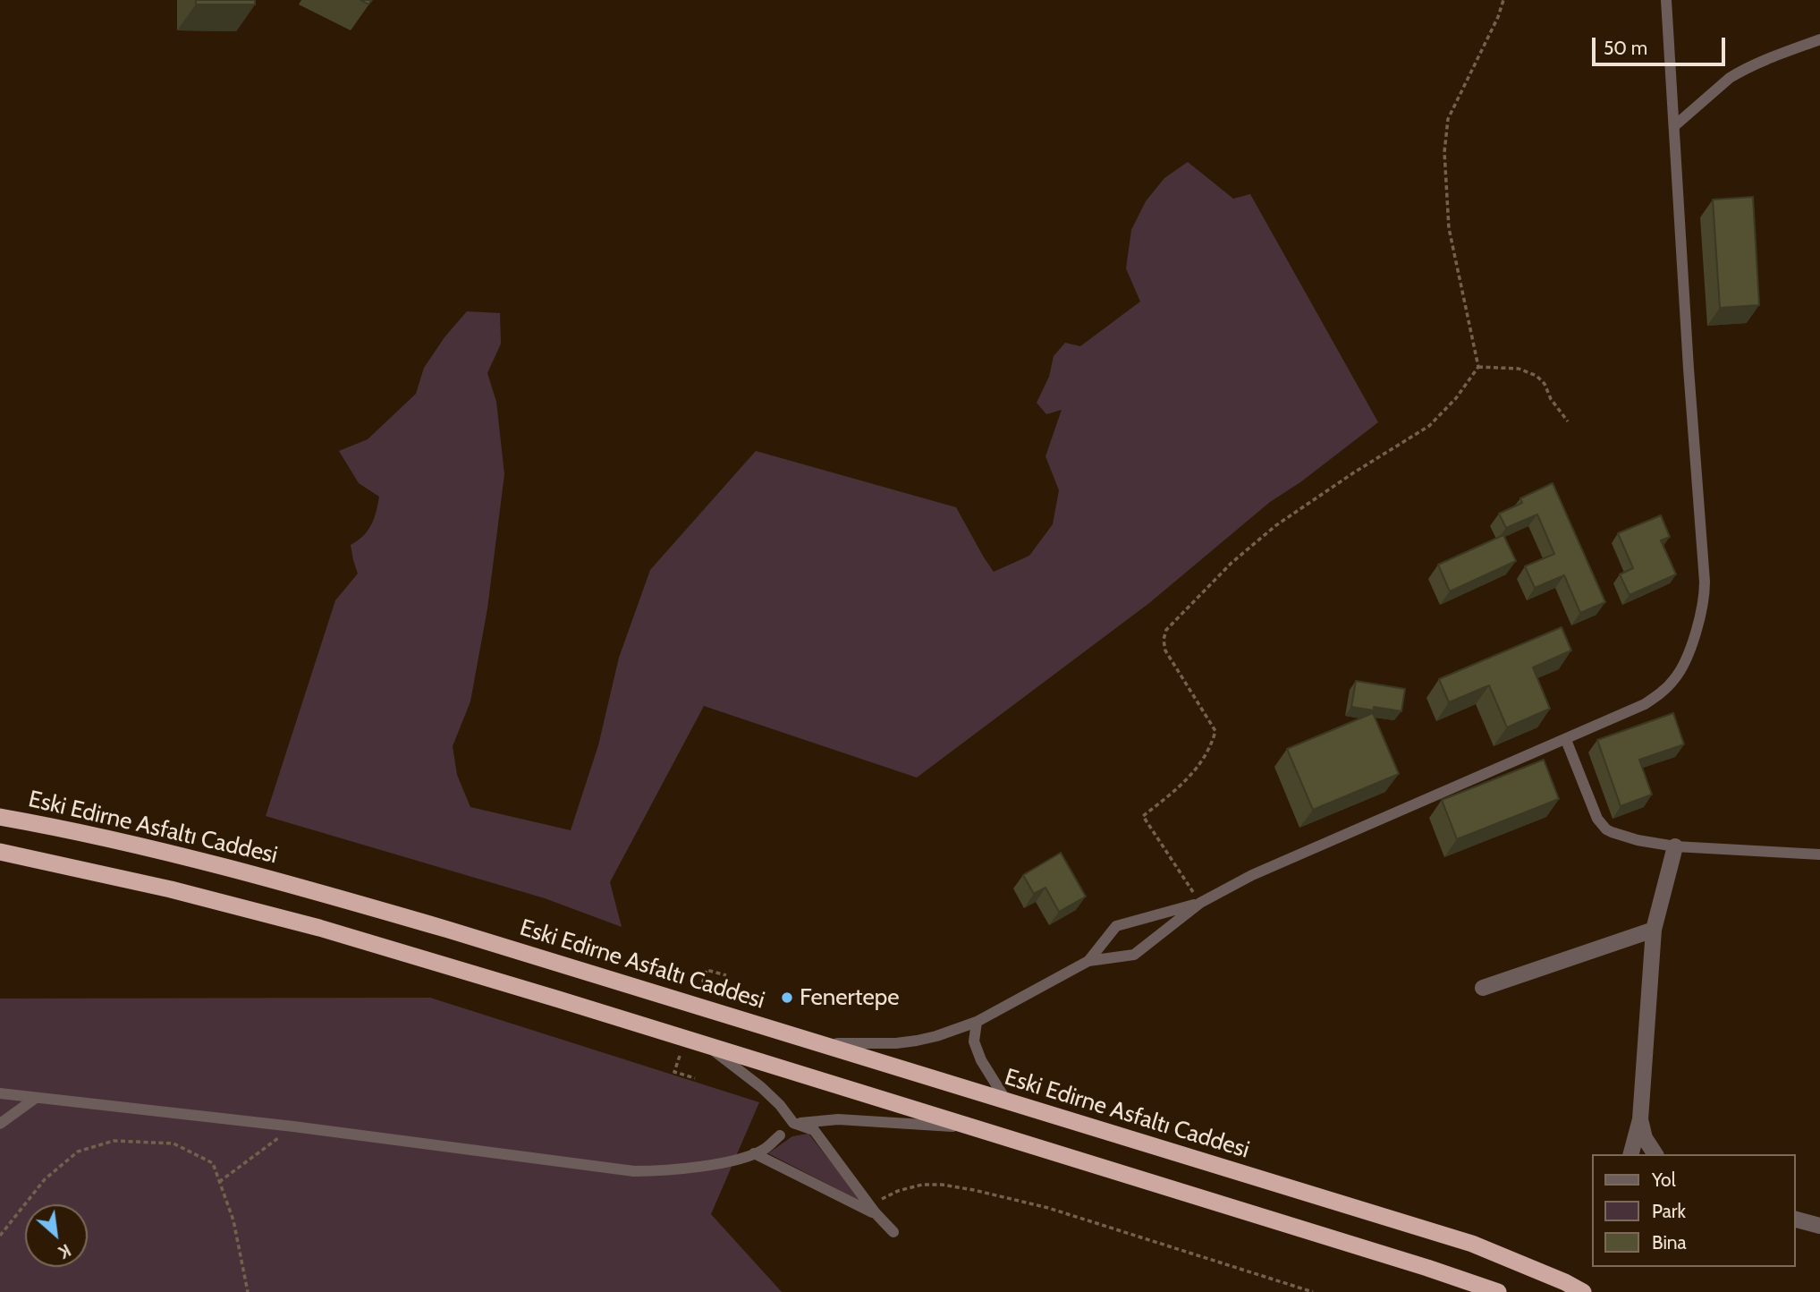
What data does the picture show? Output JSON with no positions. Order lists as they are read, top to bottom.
{
  "streets": {
    "highway": ["Eski Edirne Asfaltı Caddesi"]
  },
  "places": ["Fenertepe"],
  "legend": ["Yol", "Park", "Bina"],
  "scale_bar": "50 m",
  "north": "bottom right"
}
